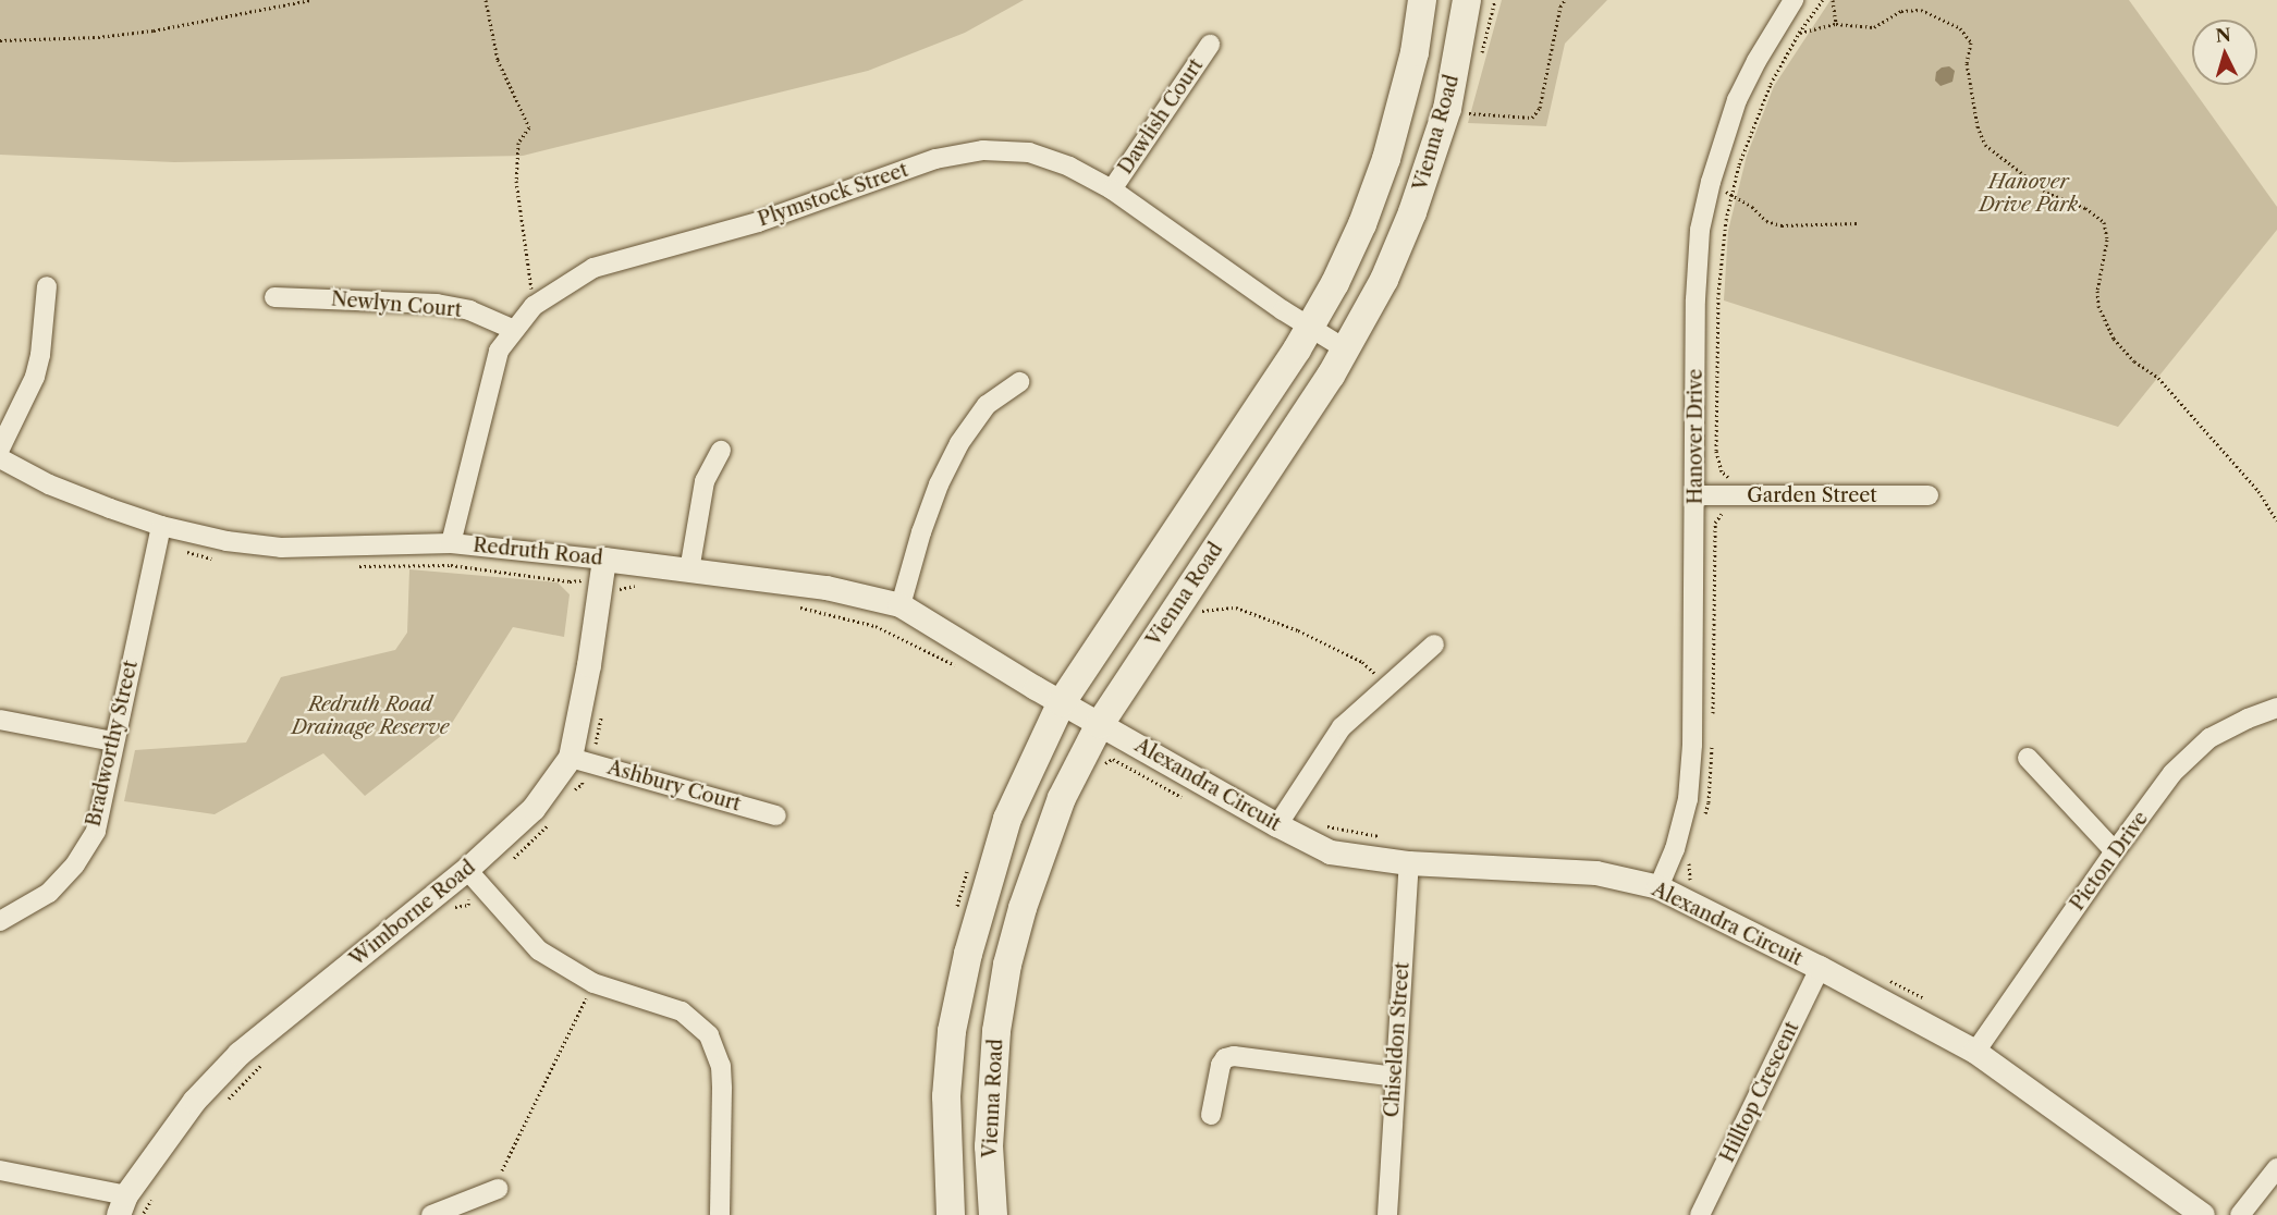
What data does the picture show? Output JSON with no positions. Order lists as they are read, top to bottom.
{
  "streets": {
    "main road": ["Vienna Road"],
    "street": [
      "Dawlish Court",
      "Plymstock Street",
      "Newlyn Court",
      "Hanover Drive",
      "Garden Street",
      "Redruth Road",
      "Bradworthy Street",
      "Alexandra Circuit",
      "Ashbury Court",
      "Picton Drive",
      "Wimborne Road",
      "Chiseldon Street",
      "Hilltop Crescent"
    ]
  },
  "crossings": [
    ["Dawlish Court", "Plymstock Street"],
    ["Vienna Road", "Plymstock Street"],
    ["Vienna Road", "Redruth Road"],
    ["Vienna Road", "Alexandra Circuit"],
    ["Plymstock Street", "Newlyn Court"],
    ["Plymstock Street", "Redruth Road"],
    ["Hanover Drive", "Garden Street"],
    ["Hanover Drive", "Alexandra Circuit"],
    ["Redruth Road", "Bradworthy Street"],
    ["Redruth Road", "Alexandra Circuit"],
    ["Redruth Road", "Wimborne Road"],
    ["Alexandra Circuit", "Picton Drive"],
    ["Alexandra Circuit", "Chiseldon Street"],
    ["Alexandra Circuit", "Hilltop Crescent"],
    ["Ashbury Court", "Wimborne Road"]
  ],
  "parks": ["Hanover Drive Park", "Redruth Road Drainage Reserve"],
  "north": "top"
}
